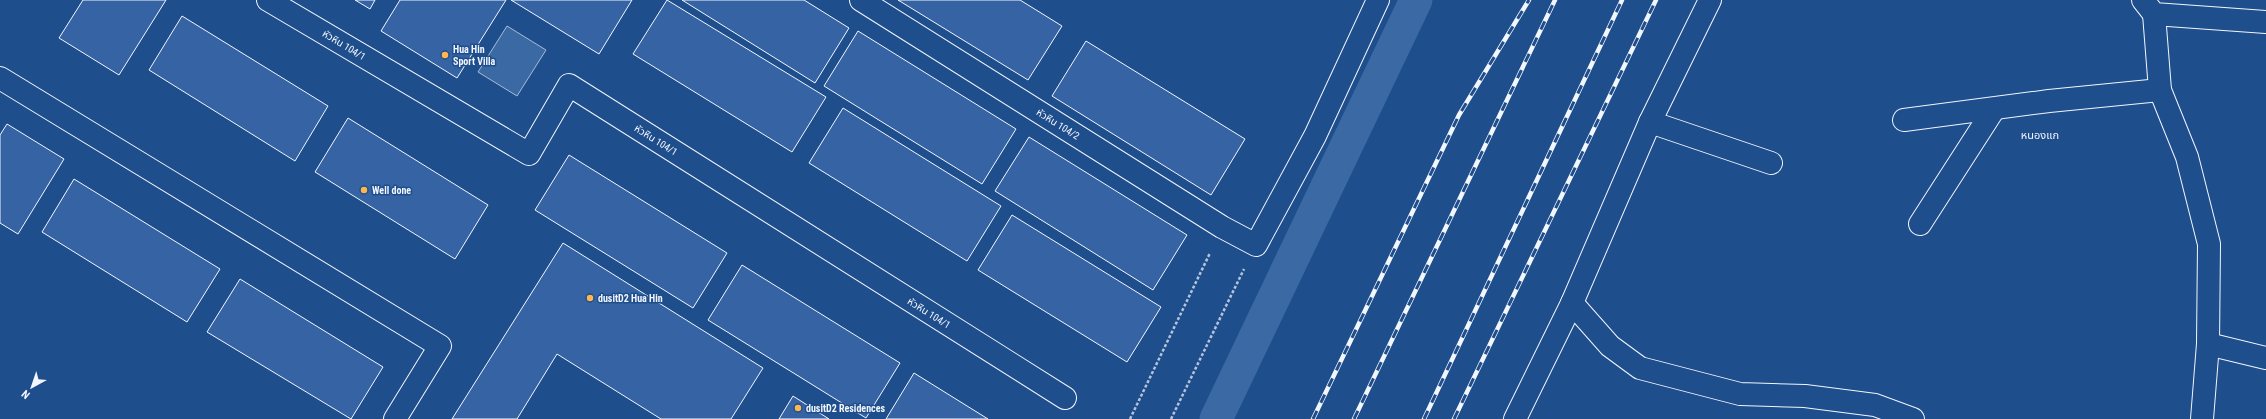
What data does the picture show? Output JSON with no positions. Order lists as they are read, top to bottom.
{
  "streets": {
    "street": ["หัวหิน 104/1", "หัวหิน 104/2"]
  },
  "districts": ["หนองแก"],
  "places": [
    "Hua Hin Sport Villa",
    "Well done",
    "dusitD2 Hua Hin",
    "dusitD2 Residences"
  ],
  "north": "bottom left"
}
